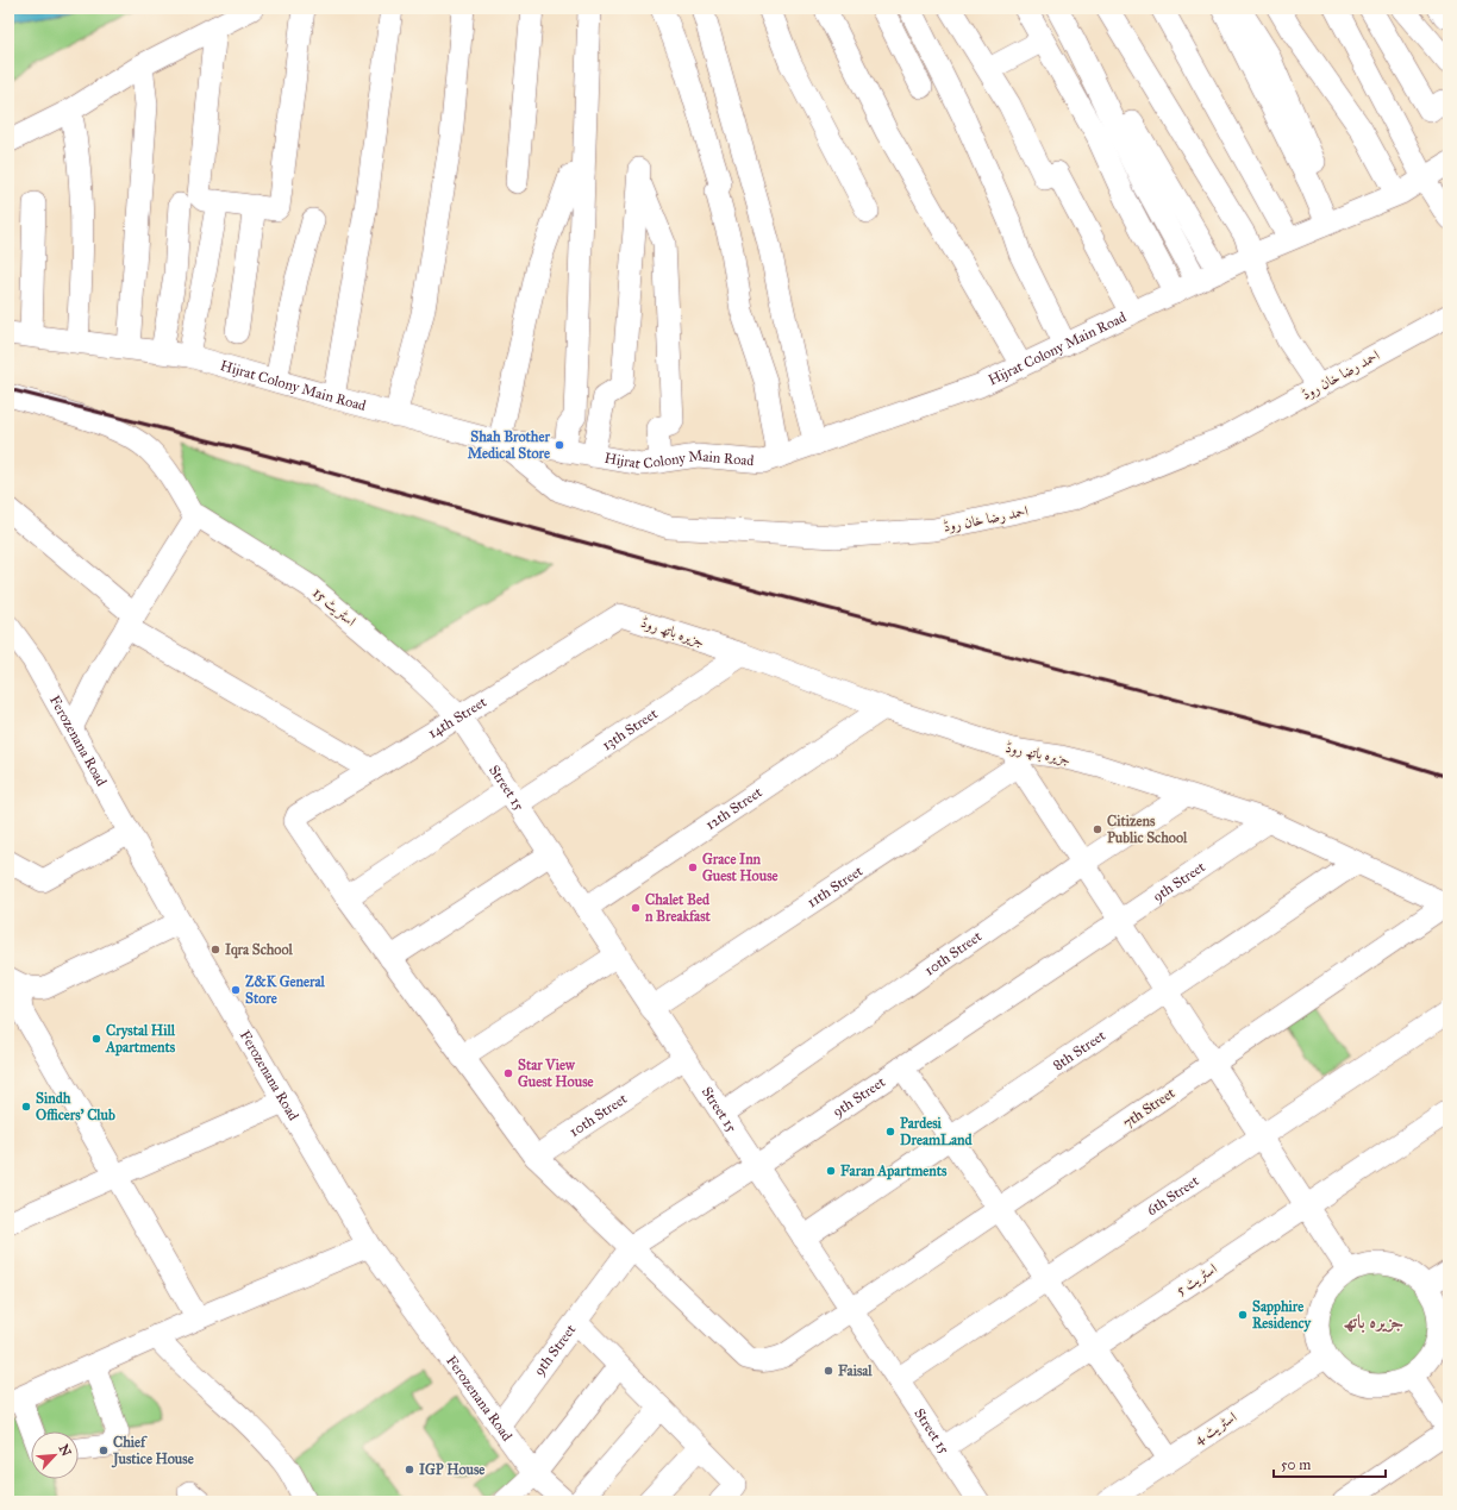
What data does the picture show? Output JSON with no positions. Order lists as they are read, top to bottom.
{
  "streets": {
    "street": [
      "Hijrat Colony Main Road",
      "احمد رضا خان روڈ",
      "اسٹریٹ 15",
      "جزیرہ باتھ روڈ",
      "14th Street",
      "13th Street",
      "Ferozenana Road",
      "Street 15",
      "12th Street",
      "9th Street",
      "11th Street",
      "10th Street",
      "8th Street",
      "7th Street",
      "6th Street",
      "اسٹریٹ 5",
      "اسٹریٹ 4"
    ]
  },
  "crossings": [
    ["Hijrat Colony Main Road", "احمد رضا خان روڈ"],
    ["اسٹریٹ 15", "14th Street"],
    ["اسٹریٹ 15", "Street 15"],
    ["جزیرہ باتھ روڈ", "14th Street"],
    ["جزیرہ باتھ روڈ", "13th Street"],
    ["جزیرہ باتھ روڈ", "12th Street"],
    ["جزیرہ باتھ روڈ", "9th Street"],
    ["جزیرہ باتھ روڈ", "11th Street"],
    ["جزیرہ باتھ روڈ", "10th Street"],
    ["جزیرہ باتھ روڈ", "8th Street"],
    ["جزیرہ باتھ روڈ", "7th Street"],
    ["14th Street", "Street 15"],
    ["14th Street", "7th Street"],
    ["13th Street", "Street 15"],
    ["13th Street", "7th Street"],
    ["Ferozenana Road", "9th Street"],
    ["Street 15", "12th Street"],
    ["Street 15", "9th Street"],
    ["Street 15", "11th Street"],
    ["Street 15", "10th Street"],
    ["Street 15", "8th Street"],
    ["Street 15", "7th Street"],
    ["Street 15", "6th Street"],
    ["Street 15", "اسٹریٹ 5"],
    ["9th Street", "7th Street"],
    ["10th Street", "7th Street"]
  ],
  "districts": ["جزیرہ باتھ"],
  "places": [
    "Shah Brother Medical Store",
    "Citizens Public School",
    "Grace Inn Guest House",
    "Chalet Bed n Breakfast",
    "Iqra School",
    "Z&K General Store",
    "Crystal Hill Apartments",
    "Star View Guest House",
    "Sindh Officers' Club",
    "Pardesi DreamLand",
    "Faran Apartments",
    "Sapphire Residency",
    "Faisal",
    "Chief Justice House",
    "IGP House"
  ],
  "scale_bar": "50 m",
  "north": "top right"
}
